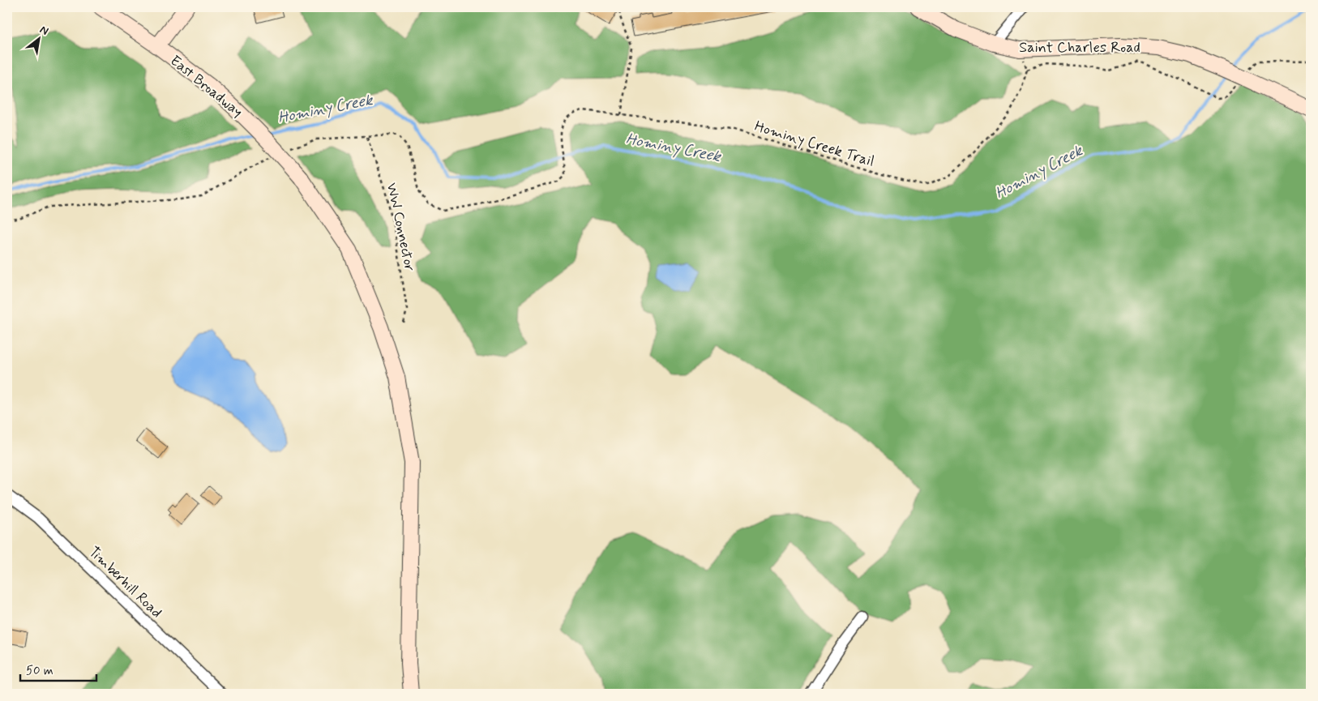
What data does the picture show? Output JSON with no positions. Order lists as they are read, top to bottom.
{
  "streets": {
    "main road": ["Saint Charles Road", "East Broadway"],
    "street": ["Timberhill Road"],
    "path": ["Hominy Creek Trail", "WW Connector"]
  },
  "water": ["Hominy Creek"],
  "scale_bar": "50 m",
  "north": "top right"
}
